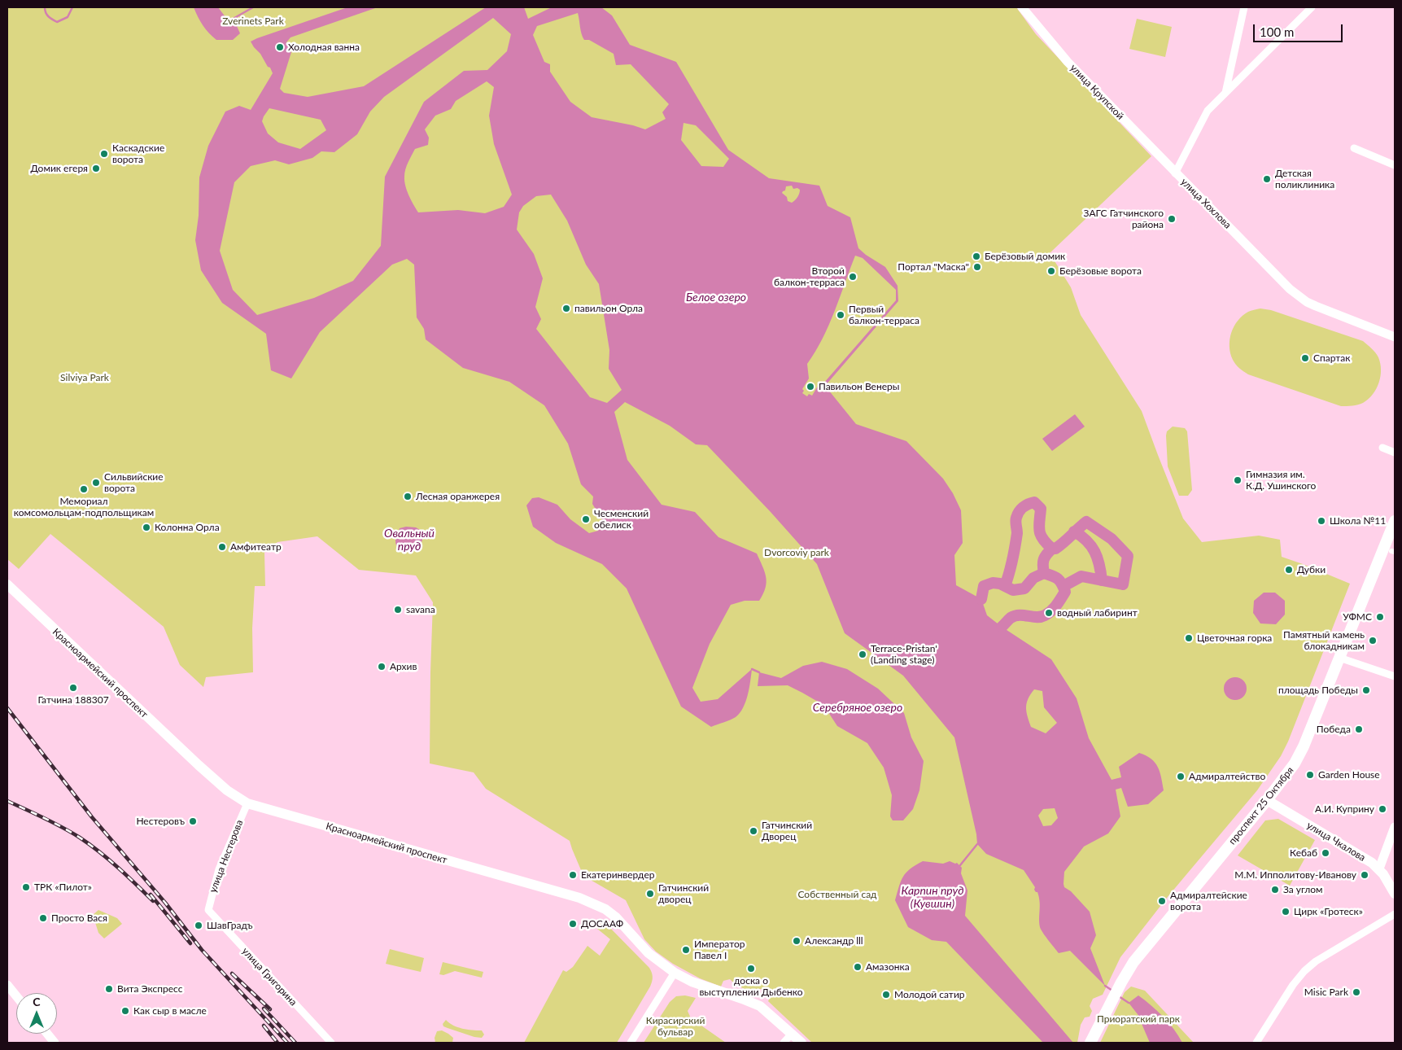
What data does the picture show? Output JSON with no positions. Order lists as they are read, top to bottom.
{
  "streets": {
    "main road": ["Красноармейский проспект", "проспект 25 Октября", "улица Чкалова"],
    "street": [
      "улица Крупской",
      "улица Хохлова",
      "улица Нестерова",
      "улица Григорина"
    ]
  },
  "crossings": [
    ["улица Крупской", "улица Хохлова"],
    ["Красноармейский проспект", "улица Нестерова"],
    ["проспект 25 Октября", "улица Чкалова"],
    ["улица Нестерова", "улица Григорина"]
  ],
  "water": [
    "Белое озеро",
    "Овальный пруд",
    "Серебряное озеро",
    "Карпин пруд (Кувшин)"
  ],
  "parks": [
    "Zverinets Park",
    "Silviya Park",
    "Dvorcoviy park",
    "Собственный сад",
    "Приоратский парк",
    "Кирасирский бульвар"
  ],
  "places": [
    "Холодная ванна",
    "Каскадские ворота",
    "Домик егеря",
    "Детская поликлиника",
    "ЗАГС Гатчинского района",
    "Берёзовый домик",
    "Портал \"Маска\"",
    "Берёзовые ворота",
    "Второй балкон-терраса",
    "павильон Орла",
    "Первый балкон-терраса",
    "Спартак",
    "Павильон Венеры",
    "Гимназия им. К.Д. Ушинского",
    "Сильвийские ворота",
    "Мемориал комсомольцам-подпольщикам",
    "Лесная оранжерея",
    "Чесменский обелиск",
    "Школа №11",
    "Колонна Орла",
    "Амфитеатр",
    "Дубки",
    "savana",
    "водный лабиринт",
    "УФМС",
    "Цветочная горка",
    "Памятный камень блокадникам",
    "Terrace-Pristan' (Landing stage)",
    "Архив",
    "Гатчина 188307",
    "площадь Победы",
    "Победа",
    "Garden House",
    "Адмиралтейство",
    "А.И. Куприну",
    "Нестеровъ",
    "Гатчинский Дворец",
    "Кебаб",
    "Екатеринвердер",
    "М.М. Ипполитову-Иванову",
    "ТРК «Пилот»",
    "За углом",
    "Гатчинский дворец",
    "Адмиралтейские ворота",
    "Цирк «Гротеск»",
    "Просто Вася",
    "ДОСААФ",
    "ШавГрадъ",
    "Александр lll",
    "Император Павел I",
    "Амазонка",
    "доска о выступлении Дыбенко",
    "Вита Экспресс",
    "Misic Park",
    "Молодой сатир",
    "Как сыр в масле"
  ],
  "scale_bar": "100 m",
  "north": "top"
}
